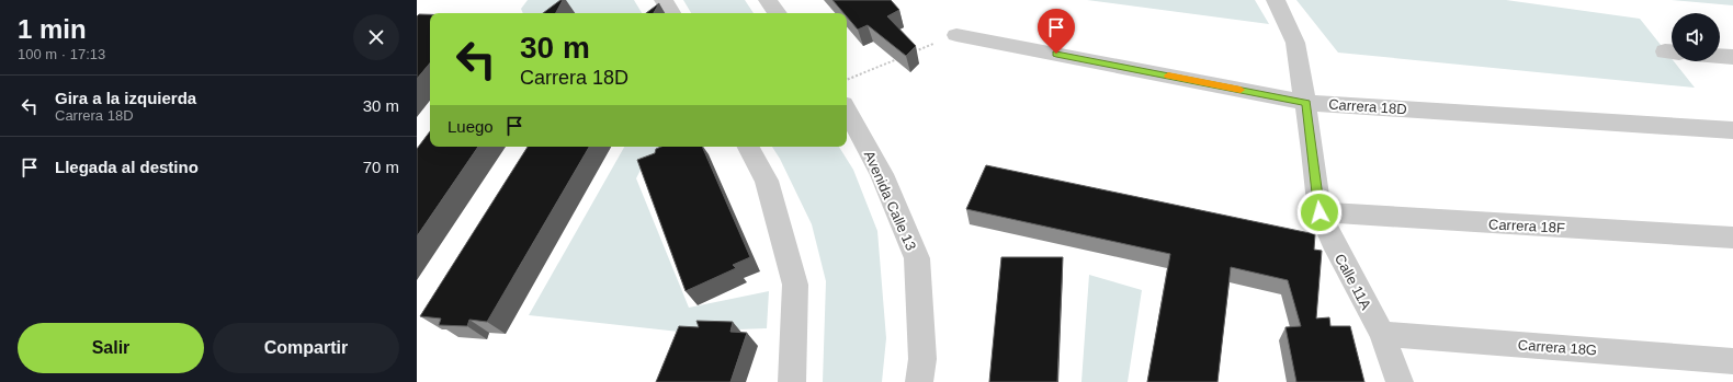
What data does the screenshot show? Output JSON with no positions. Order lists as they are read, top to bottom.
{
  "streets": {
    "street": [
      "Carrera 18D",
      "Avenida Calle 13",
      "Carrera 18F",
      "Calle 11A",
      "Carrera 18G"
    ]
  },
  "crossings": [
    ["Carrera 18D", "Calle 11A"],
    ["Carrera 18F", "Calle 11A"],
    ["Calle 11A", "Carrera 18G"]
  ],
  "page": {
    "heading": ["1 min", "100 m · 17:13"],
    "turn": ["30 m", "Carrera 18D"],
    "list": [
      {
        "name": "Gira a la izquierda",
        "note": "Carrera 18D",
        "value": "30 m"
      },
      {
        "name": "Llegada al destino",
        "value": "70 m"
      }
    ],
    "then": "Luego",
    "buttons": ["Salir", "Compartir"]
  }
}
